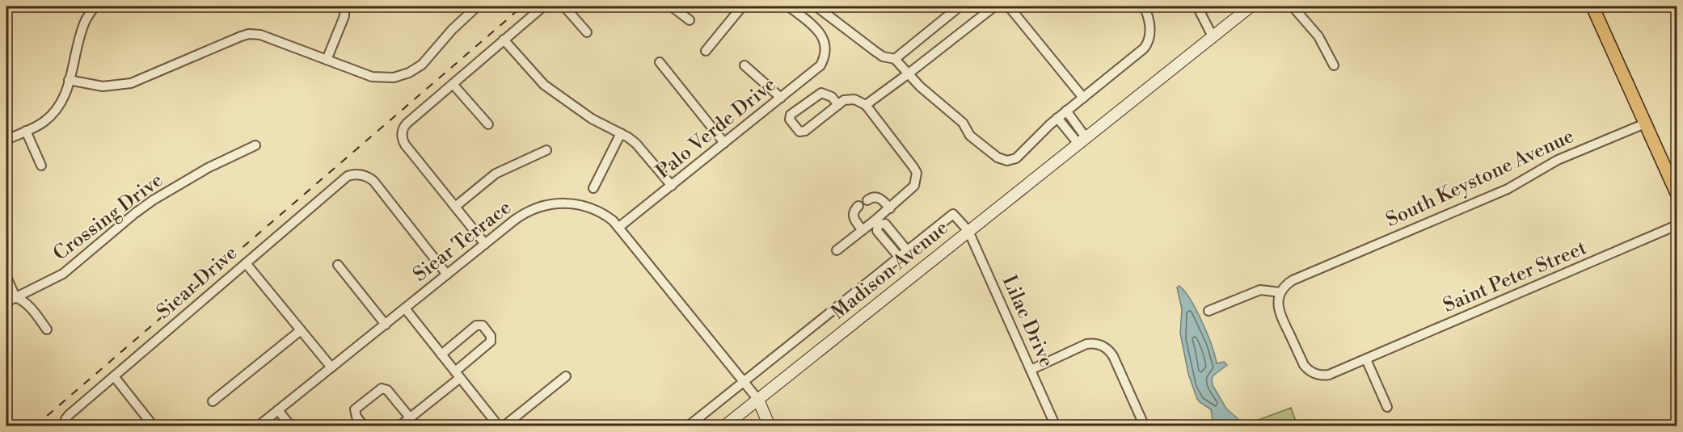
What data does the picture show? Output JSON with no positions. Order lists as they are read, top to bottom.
{
  "streets": {
    "main road": ["Madison Avenue"],
    "street": [
      "Palo Verde Drive",
      "South Keystone Avenue",
      "Crossing Drive",
      "Siear Terrace",
      "Saint Peter Street",
      "Siear Drive",
      "Lilac Drive"
    ]
  },
  "crossings": [
    ["Palo Verde Drive", "Siear Terrace"],
    ["South Keystone Avenue", "Saint Peter Street"],
    ["Siear Terrace", "Madison Avenue"],
    ["Siear Terrace", "Siear Drive"],
    ["Madison Avenue", "Lilac Drive"]
  ]
}
